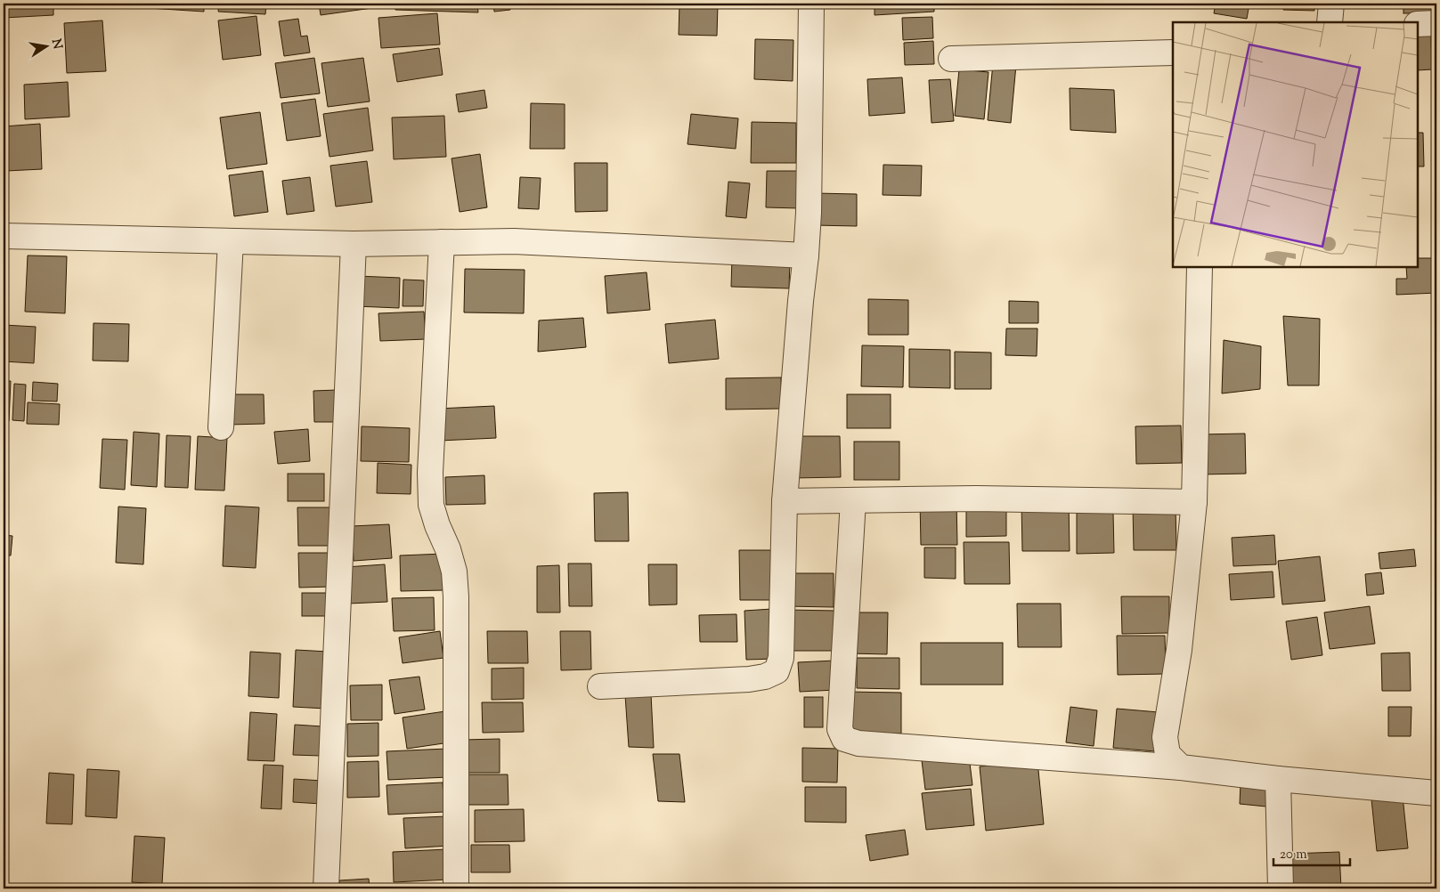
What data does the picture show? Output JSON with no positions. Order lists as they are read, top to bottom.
{
  "scale_bar": "20 m",
  "north": "right"
}
